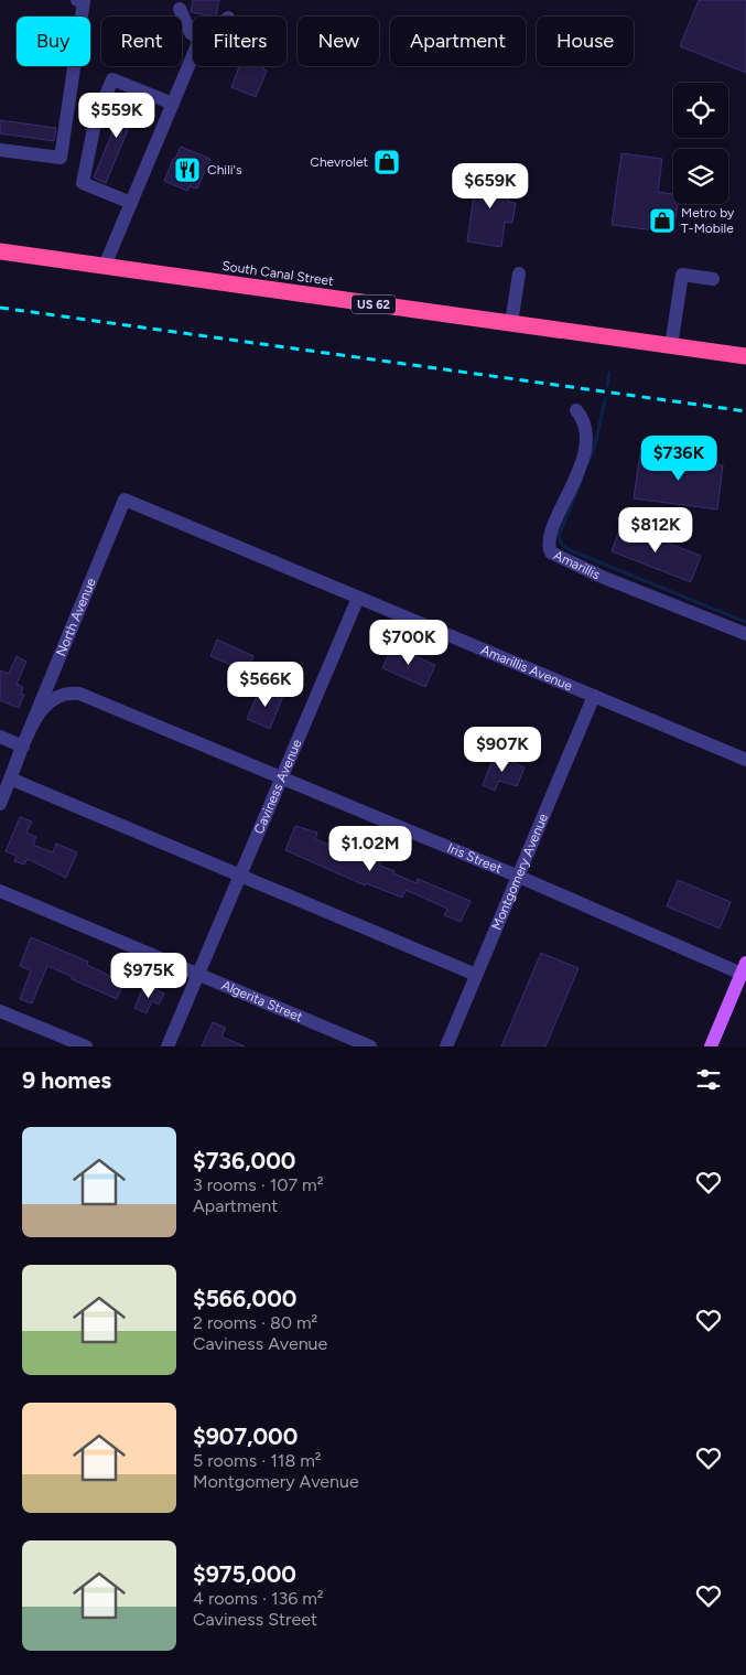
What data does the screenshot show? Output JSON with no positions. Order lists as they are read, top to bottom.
{
  "streets": {
    "highway": ["South Canal Street", "US 62"],
    "street": [
      "Amarillis",
      "North Avenue",
      "Amarillis Avenue",
      "Caviness Avenue",
      "Iris Street",
      "Montgomery Avenue",
      "Algerita Street"
    ]
  },
  "crossings": [
    ["North Avenue", "Amarillis Avenue"],
    ["North Avenue", "Iris Street"],
    ["Amarillis Avenue", "Caviness Avenue"],
    ["Amarillis Avenue", "Montgomery Avenue"],
    ["Caviness Avenue", "Iris Street"],
    ["Caviness Avenue", "Algerita Street"],
    ["Iris Street", "Montgomery Avenue"]
  ],
  "places": {
    "shop": ["Chevrolet", "Metro by T-Mobile"],
    "restaurant": ["Chili's"]
  },
  "page": {
    "chip": [
      "Buy",
      "Rent",
      "Filters",
      "New",
      "Apartment",
      "House"
    ],
    "price": [
      "$559K",
      "$659K",
      "$736K",
      "$812K",
      "$700K",
      "$566K",
      "$907K",
      "$1.02M",
      "$975K"
    ],
    "heading": "9 homes",
    "list": [
      {
        "name": "$736,000",
        "note": "3 rooms · 107 m² · Apartment"
      },
      {
        "name": "$566,000",
        "note": "2 rooms · 80 m² · Caviness Avenue"
      },
      {
        "name": "$907,000",
        "note": "5 rooms · 118 m² · Montgomery Avenue"
      },
      {
        "name": "$975,000",
        "note": "4 rooms · 136 m² · Caviness Street"
      }
    ]
  }
}
